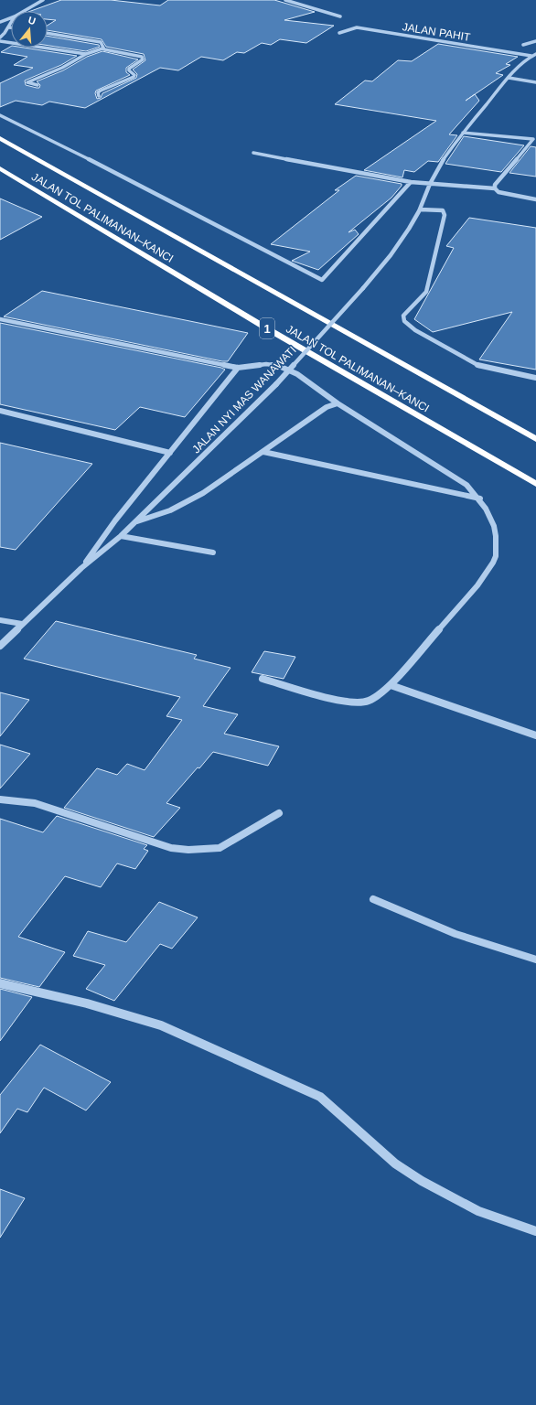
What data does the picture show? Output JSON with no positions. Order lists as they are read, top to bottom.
{
  "streets": {
    "highway": ["JALAN TOL PALIMANAN–KANCI", "1"],
    "street": ["JALAN PAHIT", "JALAN NYI MAS WANAWATI"]
  },
  "crossings": [
    ["JALAN PAHIT", "JALAN NYI MAS WANAWATI"]
  ],
  "north": "top"
}
